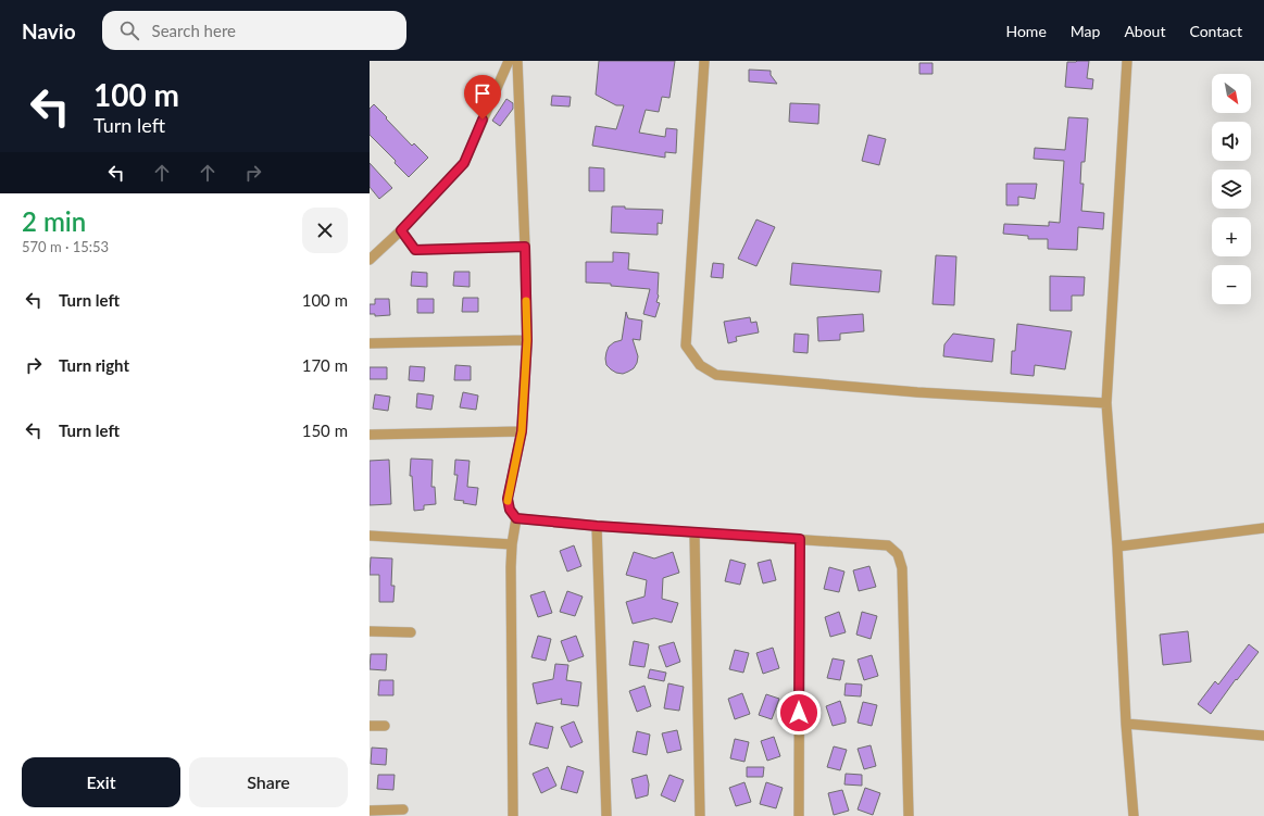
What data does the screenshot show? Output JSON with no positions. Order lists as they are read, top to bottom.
{
  "north": "bottom right",
  "page": {
    "header": "Navio",
    "search": "Search here",
    "nav": [
      "Home",
      "Map",
      "About",
      "Contact"
    ],
    "turn": ["100 m", "Turn left"],
    "map_buttons": ["+", "−"],
    "heading": ["2 min", "570 m · 15:53"],
    "list": [
      {
        "name": "Turn left",
        "value": "100 m"
      },
      {
        "name": "Turn right",
        "value": "170 m"
      },
      {
        "name": "Turn left",
        "value": "150 m"
      }
    ],
    "buttons": ["Exit", "Share"]
  }
}
